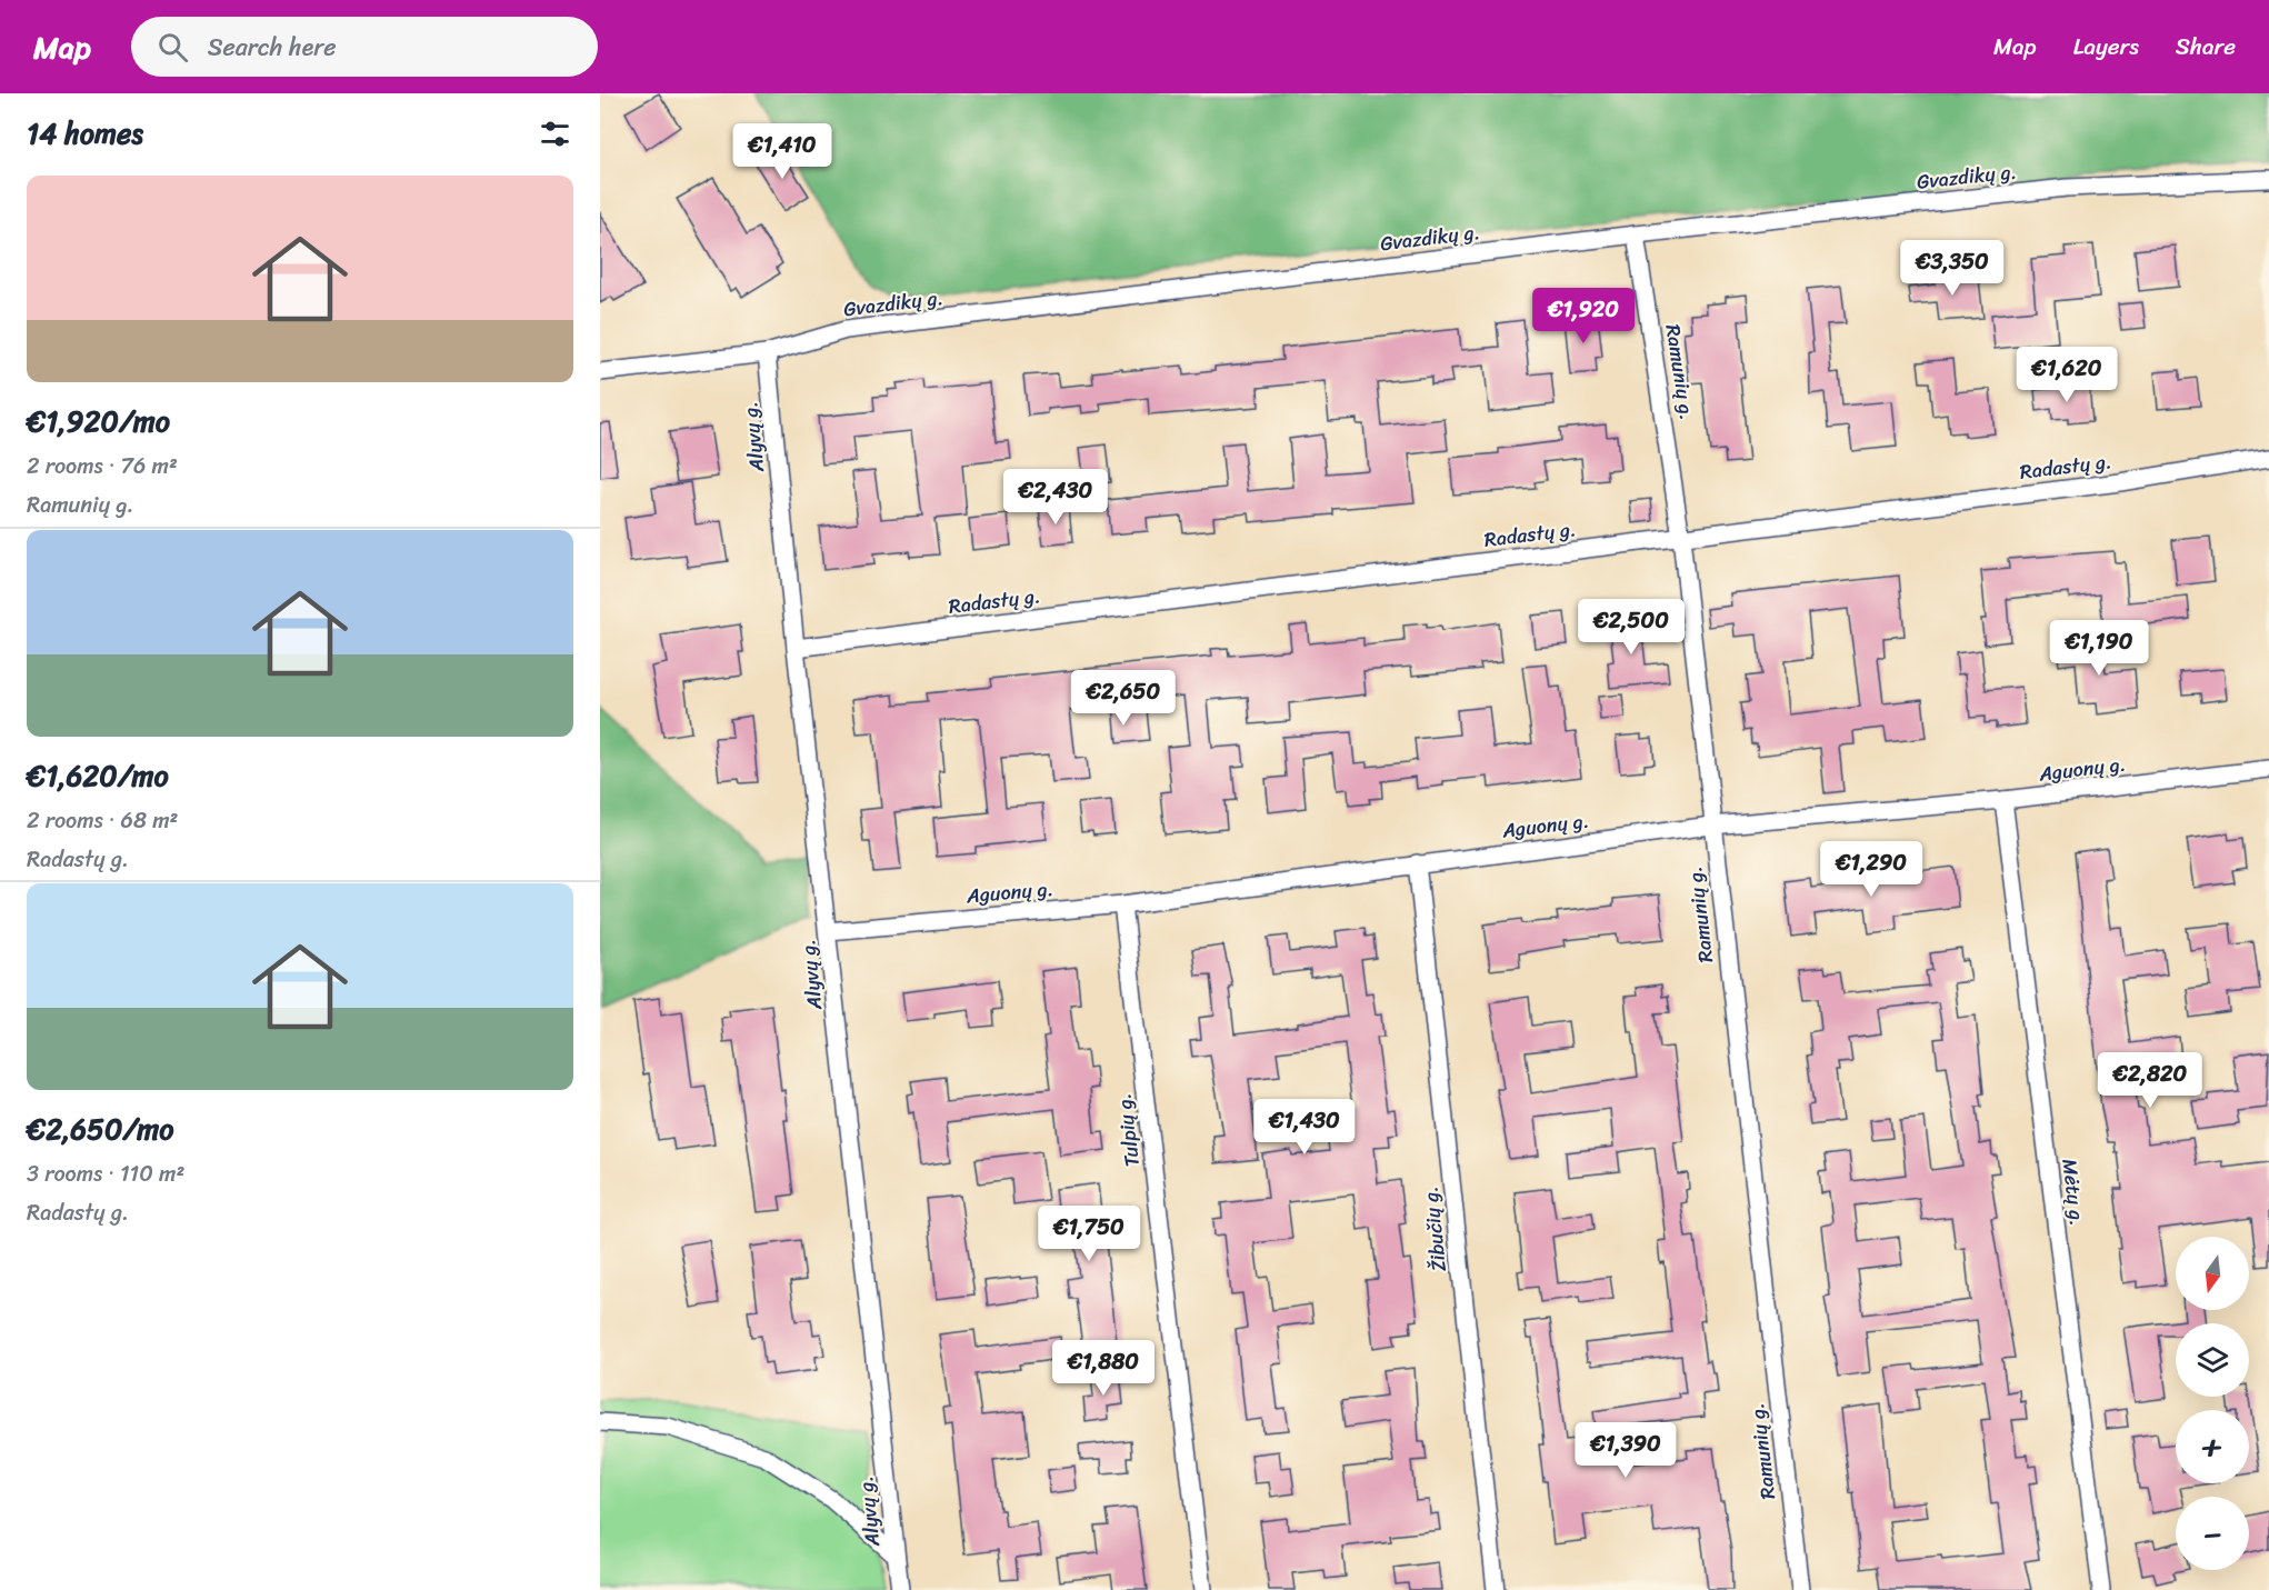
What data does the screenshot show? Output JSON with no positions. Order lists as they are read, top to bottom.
{
  "streets": {
    "street": [
      "Gvazdikų g.",
      "Ramunių g.",
      "Alyvų g.",
      "Radastų g.",
      "Aguonų g.",
      "Tulpių g.",
      "Mėtų g.",
      "Žibučių g."
    ]
  },
  "crossings": [
    ["Gvazdikų g.", "Ramunių g."],
    ["Gvazdikų g.", "Alyvų g."],
    ["Ramunių g.", "Radastų g."],
    ["Ramunių g.", "Aguonų g."],
    ["Alyvų g.", "Radastų g."],
    ["Alyvų g.", "Aguonų g."],
    ["Aguonų g.", "Tulpių g."],
    ["Aguonų g.", "Mėtų g."],
    ["Aguonų g.", "Žibučių g."]
  ],
  "north": "bottom",
  "page": {
    "header": "Map",
    "search": "Search here",
    "nav": ["Map", "Layers", "Share"],
    "heading": "14 homes",
    "price": [
      "€1,410",
      "€3,350",
      "€1,920",
      "€1,620",
      "€2,430",
      "€2,500",
      "€1,190",
      "€2,650",
      "€1,290",
      "€2,820",
      "€1,430",
      "€1,750",
      "€1,880",
      "€1,390"
    ],
    "list": [
      {
        "name": "€1,920/mo",
        "note": "2 rooms · 76 m² · Ramunių g."
      },
      {
        "name": "€1,620/mo",
        "note": "2 rooms · 68 m² · Radastų g."
      },
      {
        "name": "€2,650/mo",
        "note": "3 rooms · 110 m² · Radastų g."
      }
    ],
    "map_buttons": ["+", "−"]
  }
}
